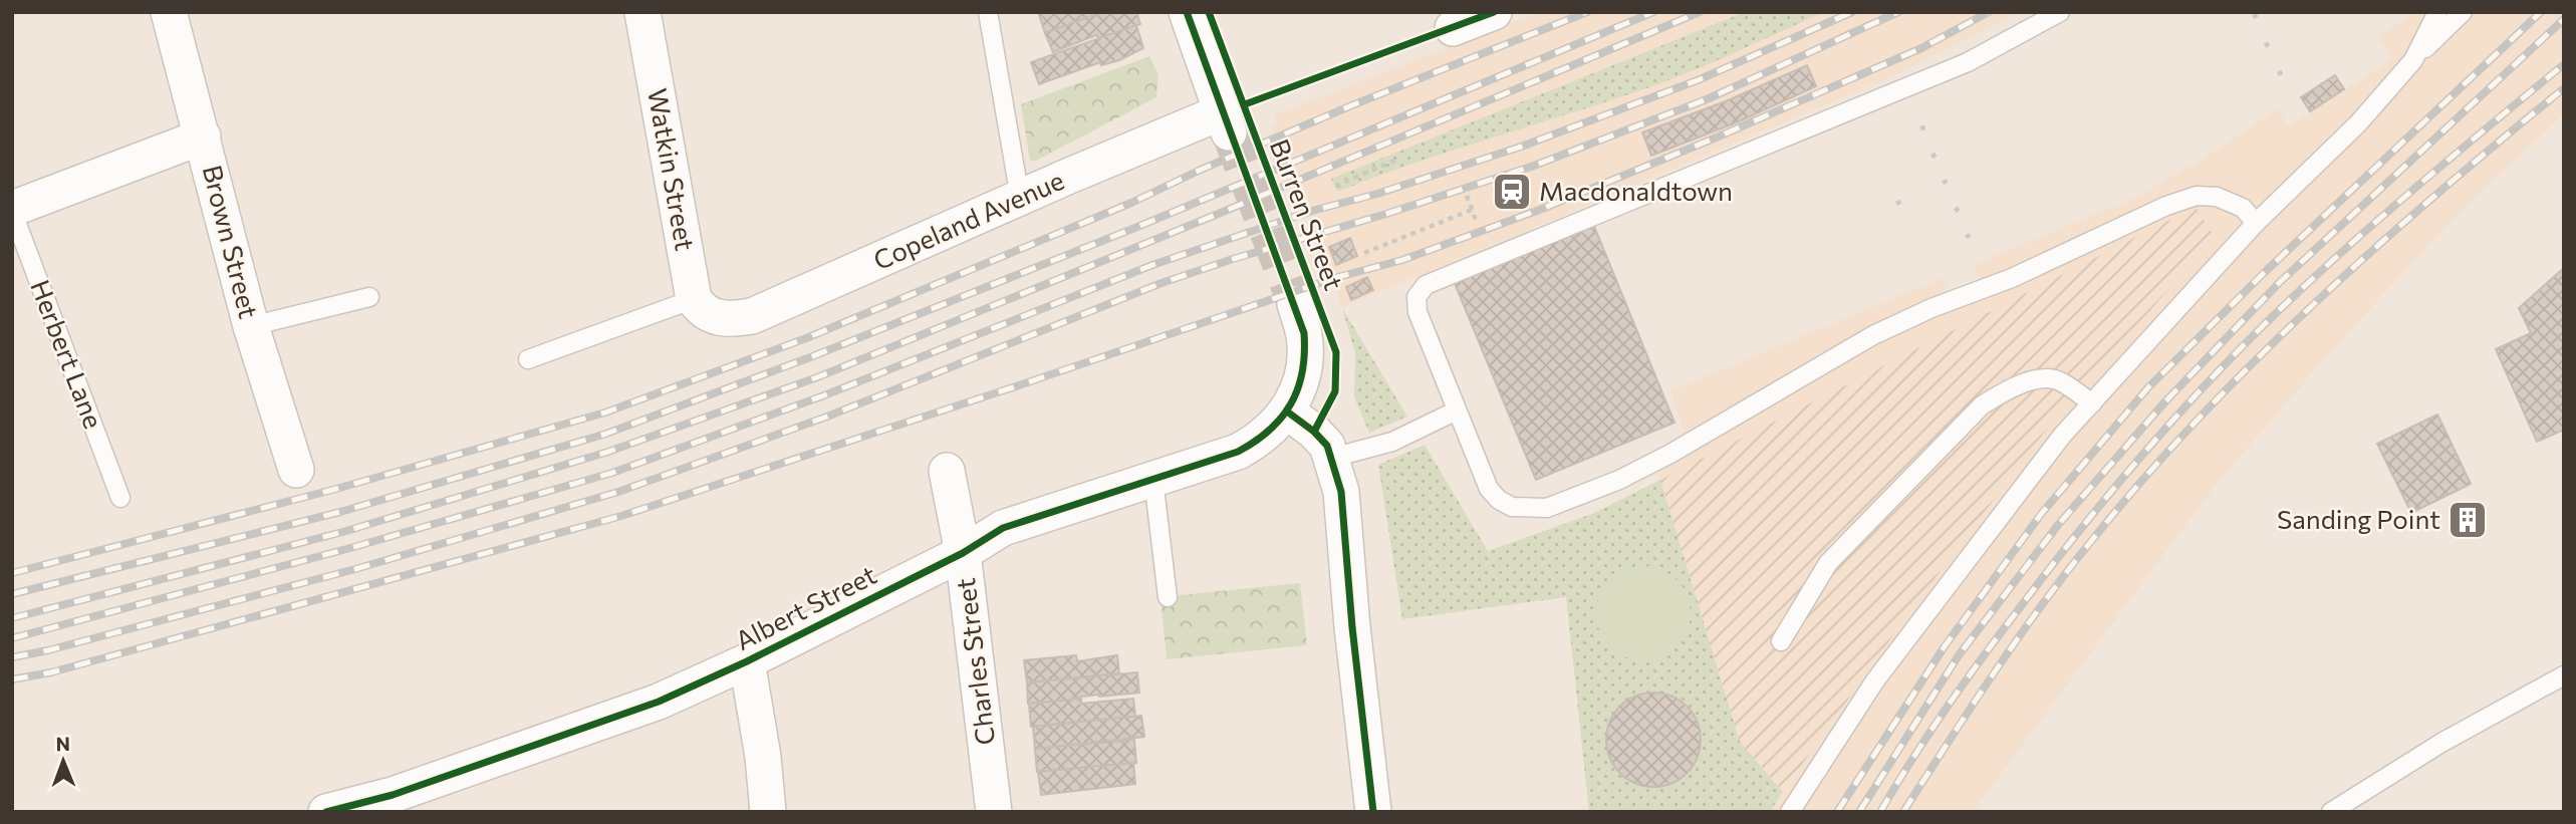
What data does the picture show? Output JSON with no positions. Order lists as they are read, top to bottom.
{
  "streets": {
    "street": [
      "Watkin Street",
      "Burren Street",
      "Copeland Avenue",
      "Brown Street",
      "Albert Street",
      "Charles Street"
    ],
    "lane": ["Herbert Lane"]
  },
  "crossings": [
    ["Watkin Street", "Copeland Avenue"],
    ["Burren Street", "Albert Street"],
    ["Albert Street", "Charles Street"]
  ],
  "places": {
    "station": ["Macdonaldtown"],
    "building": ["Sanding Point"]
  },
  "north": "top"
}
